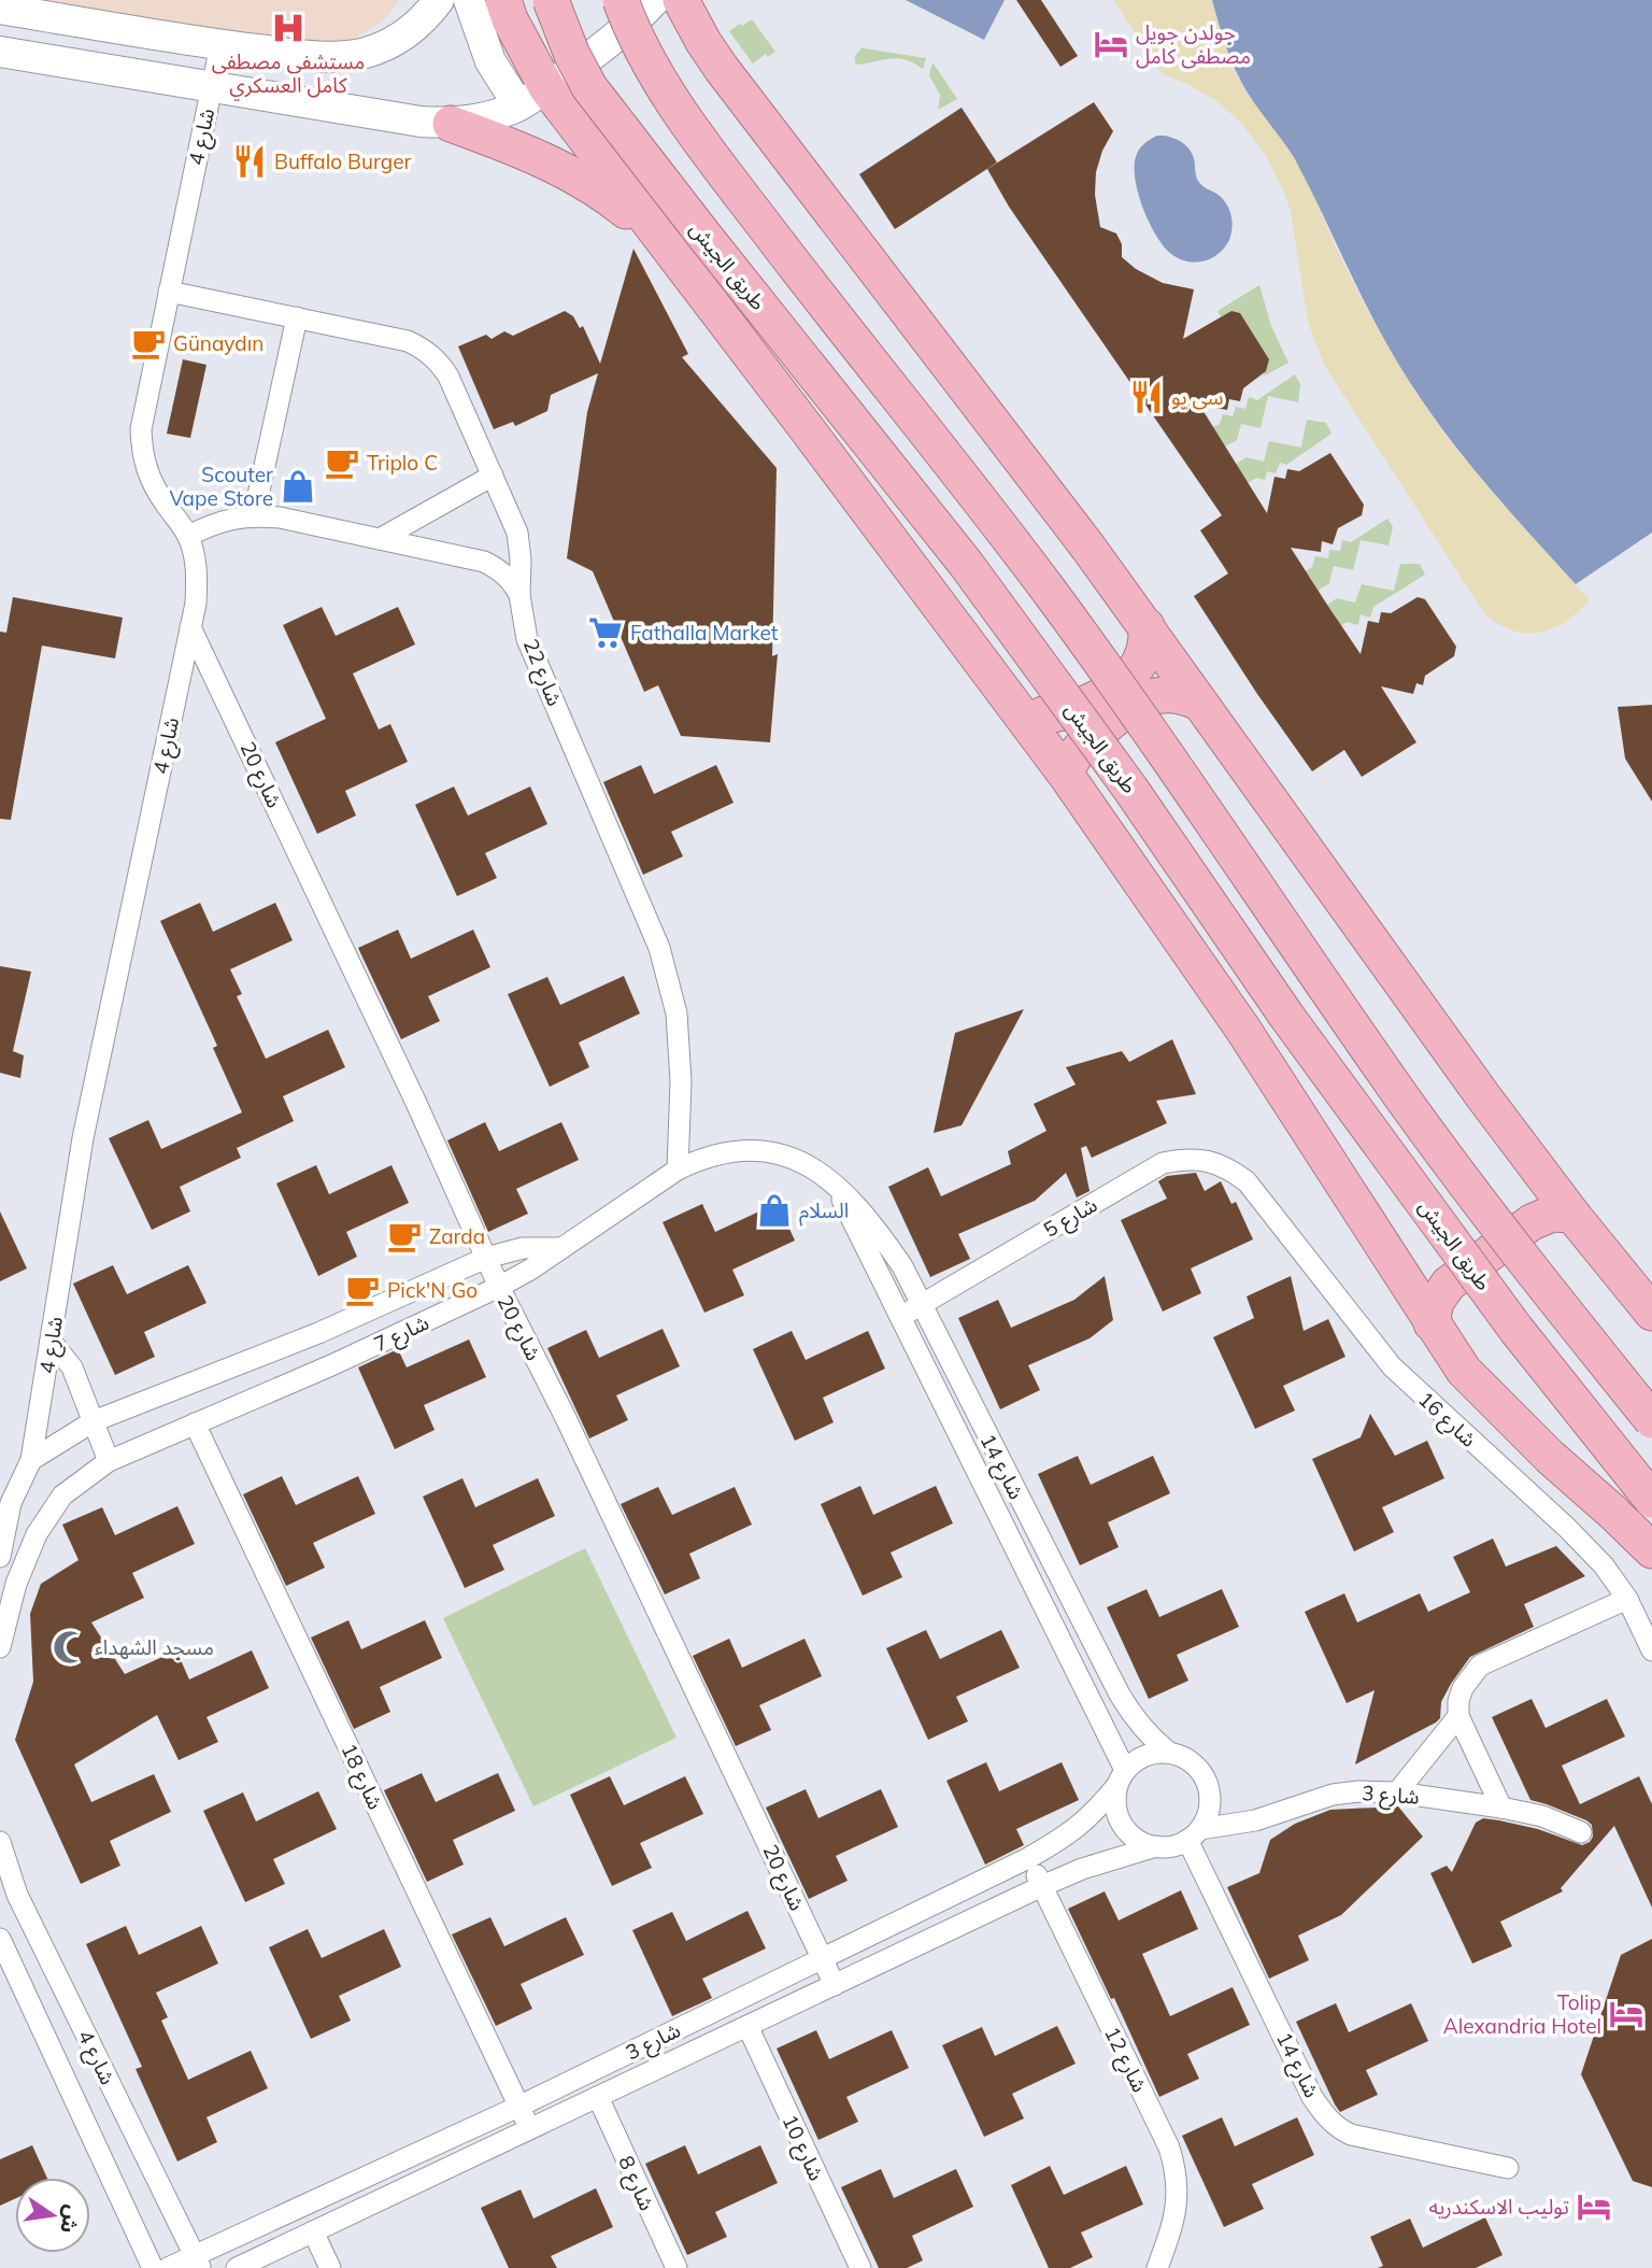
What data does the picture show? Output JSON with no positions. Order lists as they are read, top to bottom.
{
  "streets": {
    "highway": ["طريق الجيش"],
    "street": [
      "شارع 4",
      "شارع 22",
      "شارع 20",
      "شارع 5",
      "شارع 7",
      "شارع 16",
      "شارع 14",
      "شارع 18",
      "شارع 3",
      "شارع 12",
      "شارع 10",
      "شارع 8"
    ]
  },
  "crossings": [
    ["شارع 4", "شارع 22"],
    ["شارع 4", "شارع 20"],
    ["شارع 4", "شارع 3"],
    ["شارع 22", "شارع 14"],
    ["شارع 20", "شارع 7"],
    ["شارع 20", "شارع 3"],
    ["شارع 5", "شارع 16"],
    ["شارع 5", "شارع 14"],
    ["شارع 7", "شارع 14"],
    ["شارع 7", "شارع 18"],
    ["شارع 14", "شارع 3"],
    ["شارع 18", "شارع 3"],
    ["شارع 3", "شارع 12"],
    ["شارع 3", "شارع 10"],
    ["شارع 3", "شارع 8"]
  ],
  "places": {
    "hospital": ["مستشفى مصطفى كامل العسكري"],
    "hotel": ["جولدن جويل مصطفى كامل", "Tolip Alexandria Hotel", "توليب الاسكندريه"],
    "restaurant": ["Buffalo Burger", "سى يو"],
    "cafe": [
      "Günaydın",
      "Triplo C",
      "Zarda",
      "Pick'N Go"
    ],
    "shop": ["Scouter Vape Store", "السلام"],
    "supermarket": ["Fathalla Market"],
    "mosque": ["مسجد الشهداء"]
  },
  "north": "right"
}
